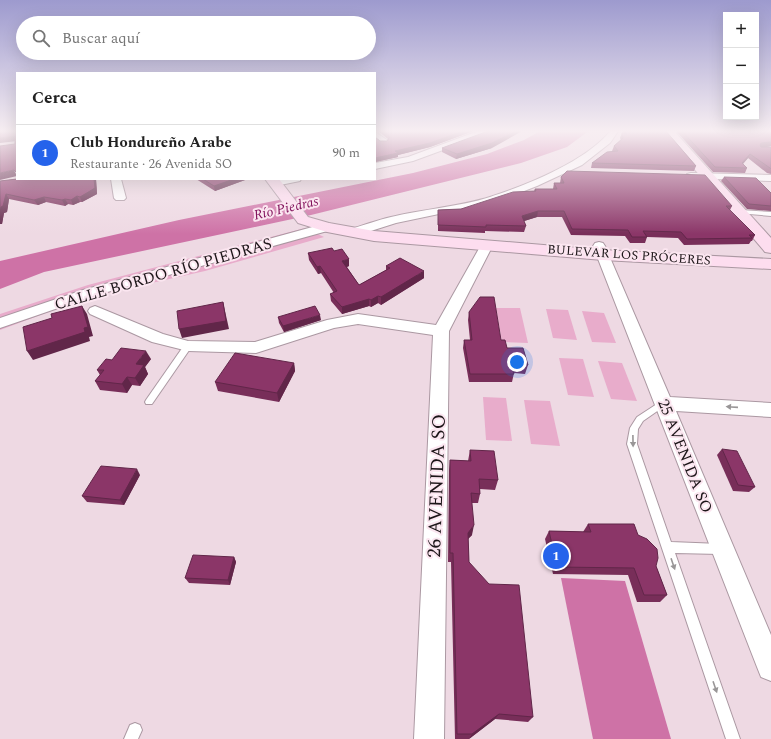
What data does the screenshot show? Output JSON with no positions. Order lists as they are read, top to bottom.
{
  "streets": {
    "street": [
      "BULEVAR LOS PRÓCERES",
      "CALLE BORDO RÍO PIEDRAS",
      "25 AVENIDA SO",
      "26 AVENIDA SO"
    ]
  },
  "crossings": [
    ["BULEVAR LOS PRÓCERES", "CALLE BORDO RÍO PIEDRAS"],
    ["BULEVAR LOS PRÓCERES", "25 AVENIDA SO"],
    ["BULEVAR LOS PRÓCERES", "26 AVENIDA SO"]
  ],
  "water": ["Río Piedras"],
  "page": {
    "map_buttons": ["+", "−"],
    "search": "Buscar aquí",
    "heading": "Cerca",
    "list": [
      {
        "mark": "1",
        "name": "Club Hondureño Arabe",
        "note": "Restaurante · 26 Avenida SO",
        "value": "90 m"
      }
    ],
    "pins": "1"
  }
}
